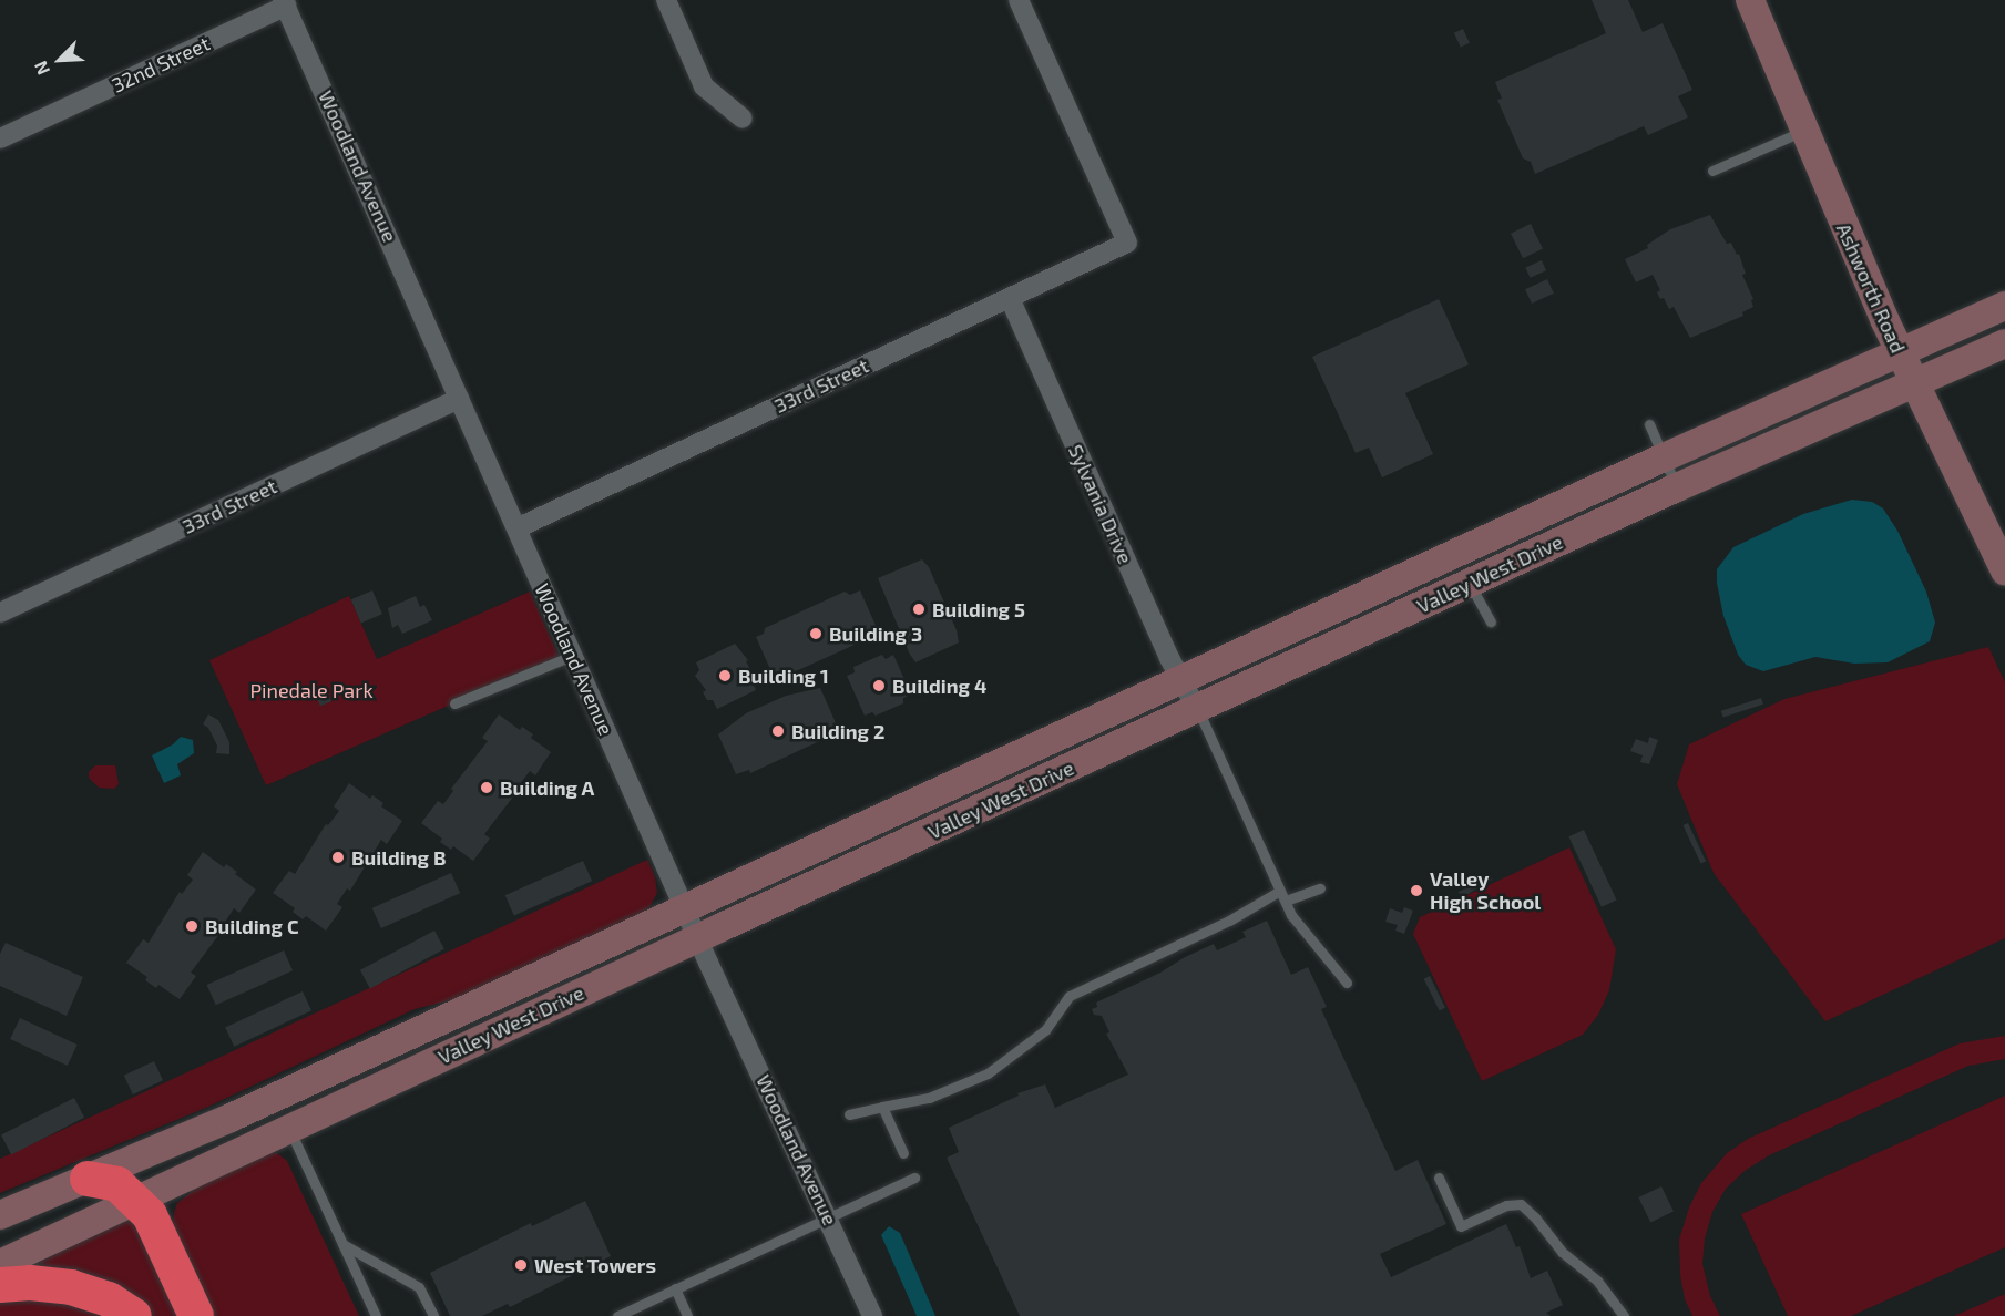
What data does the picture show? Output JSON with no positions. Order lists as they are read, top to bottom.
{
  "streets": {
    "main road": ["Ashworth Road", "Valley West Drive"],
    "street": [
      "32nd Street",
      "Woodland Avenue",
      "33rd Street",
      "Sylvania Drive"
    ]
  },
  "crossings": [
    ["32nd Street", "Woodland Avenue"],
    ["Woodland Avenue", "33rd Street"],
    ["Woodland Avenue", "Valley West Drive"],
    ["Ashworth Road", "Valley West Drive"],
    ["33rd Street", "Sylvania Drive"],
    ["Sylvania Drive", "Valley West Drive"]
  ],
  "parks": ["Pinedale Park"],
  "places": [
    "Building 5",
    "Building 3",
    "Building 1",
    "Building 4",
    "Building 2",
    "Building A",
    "Building B",
    "Valley High School",
    "Building C",
    "West Towers"
  ],
  "north": "bottom left"
}
